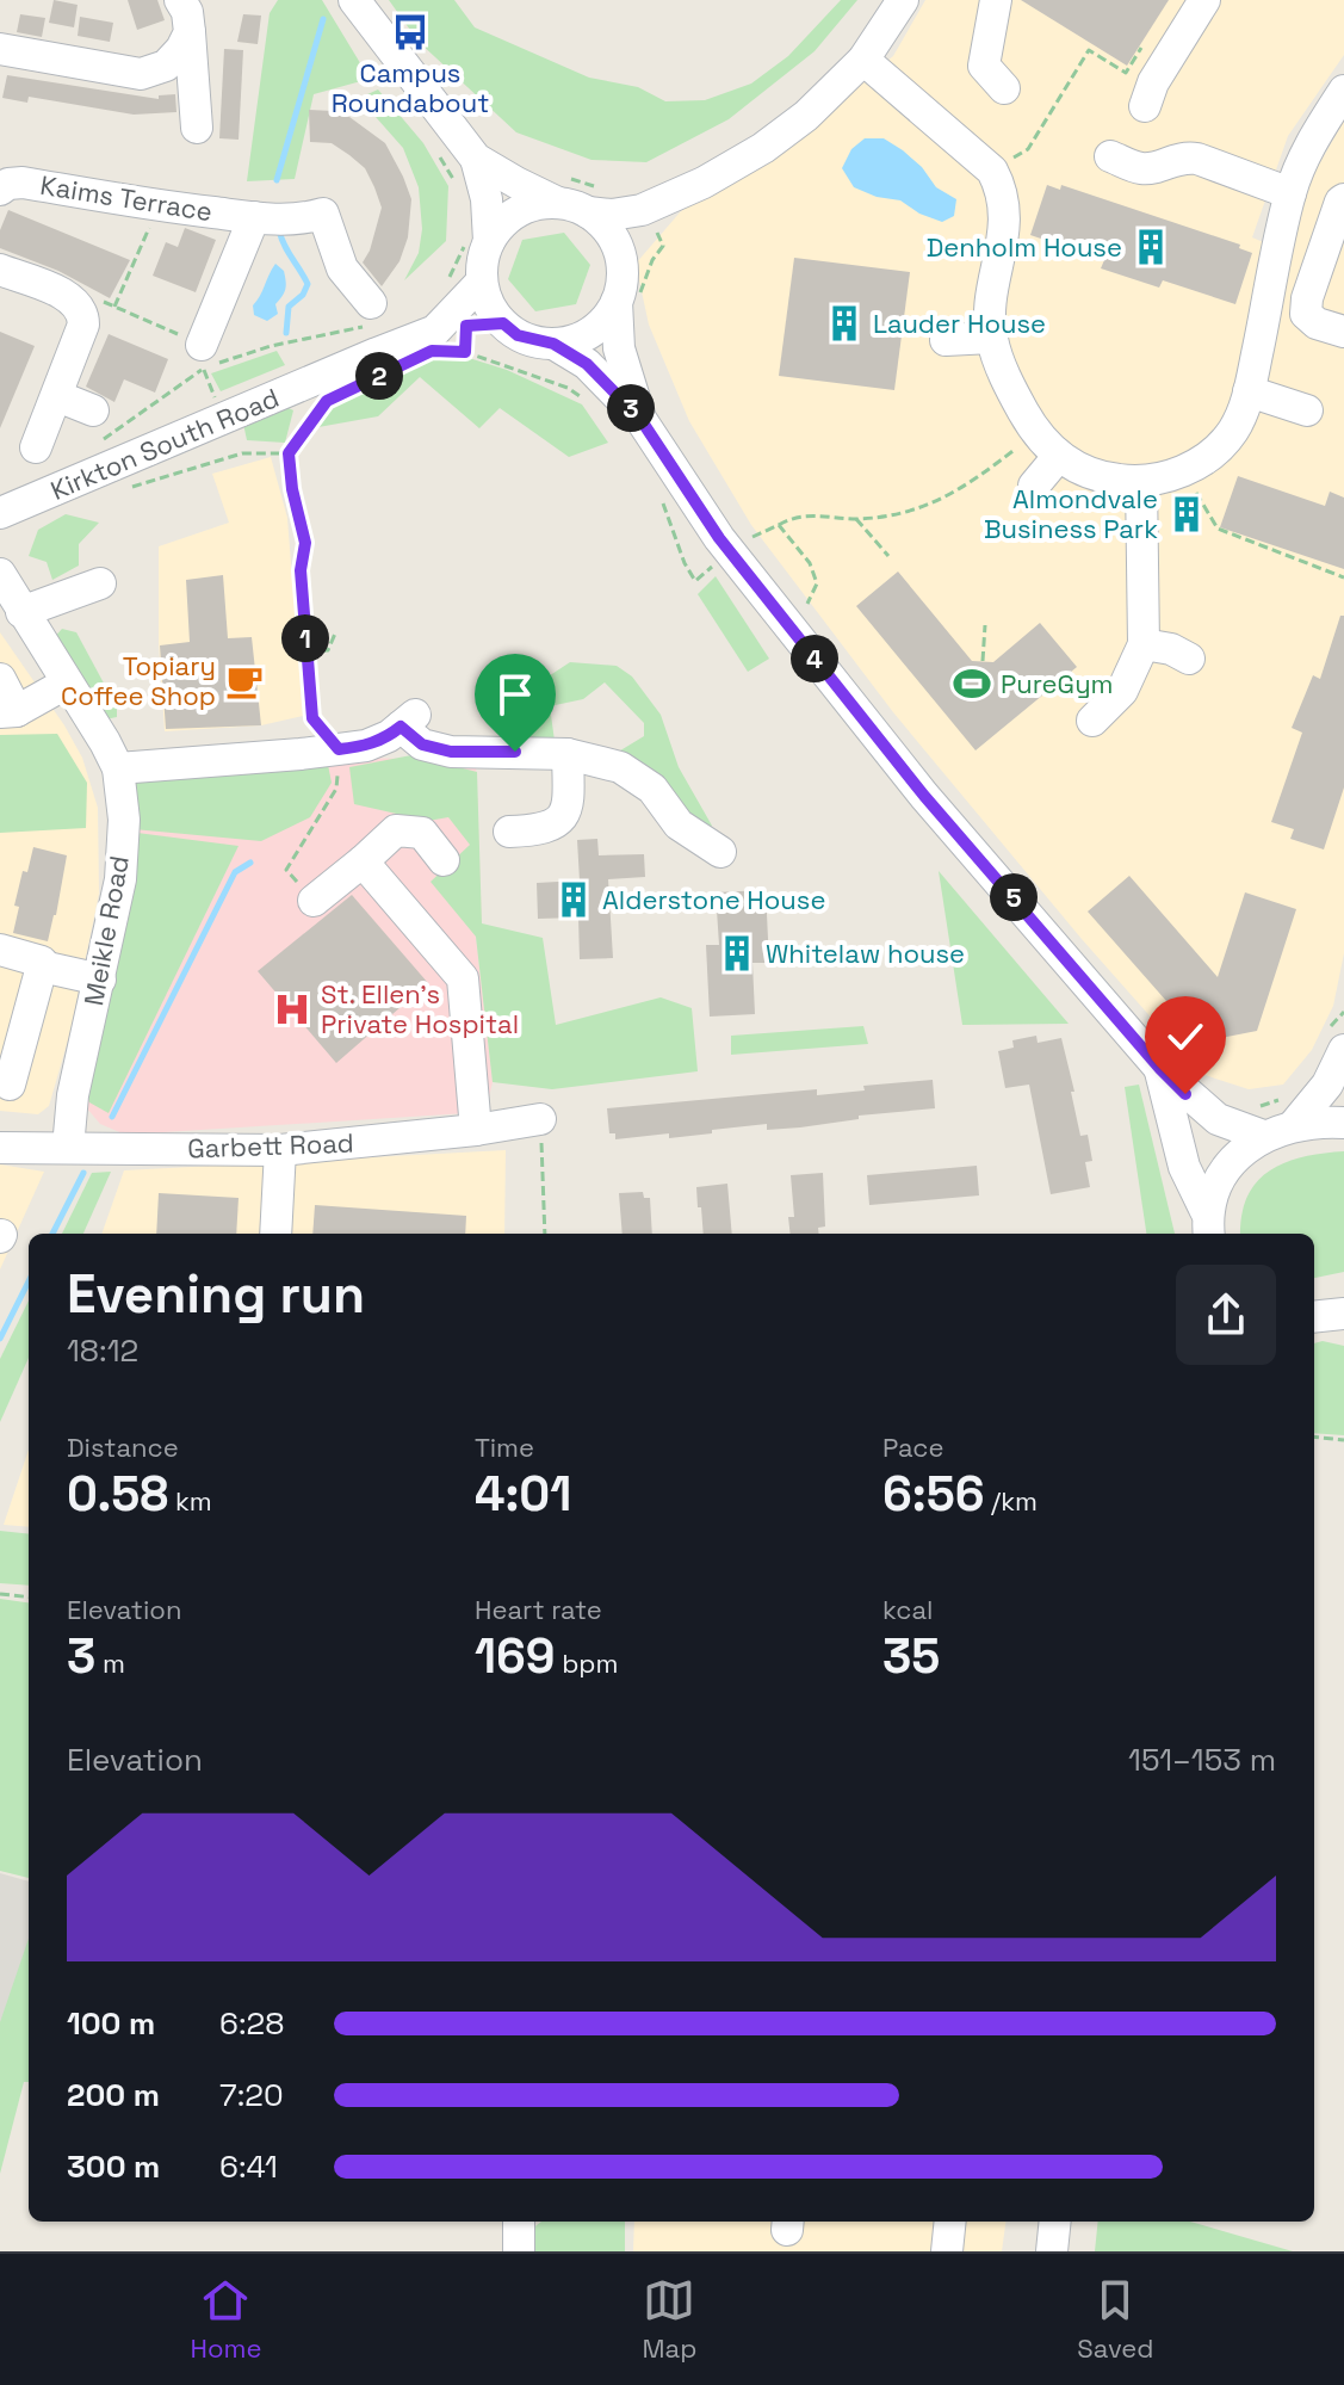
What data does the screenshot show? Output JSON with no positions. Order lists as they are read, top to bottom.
{
  "streets": {
    "street": [
      "Kaims Terrace",
      "Kirkton South Road",
      "Meikle Road",
      "Garbett Road"
    ]
  },
  "crossings": [
    ["Meikle Road", "Garbett Road"]
  ],
  "places": {
    "bus stop": ["Campus Roundabout"],
    "building": [
      "Denholm House",
      "Lauder House",
      "Almondvale Business Park",
      "Alderstone House",
      "Whitelaw house"
    ],
    "cafe": ["Topiary Coffee Shop"],
    "sports": ["PureGym"],
    "hospital": ["St. Ellen’s Private Hospital"]
  },
  "page": {
    "pins": [
      "2",
      "3",
      "1",
      "4",
      "5"
    ],
    "heading": ["Evening run", "18:12"],
    "stats": [
      ["Distance", "0.58 km"],
      ["Time", "4:01"],
      ["Pace", "6:56 /km"],
      ["Elevation", "3 m"],
      ["Heart rate", "169 bpm"],
      ["kcal", "35"]
    ],
    "chart": ["Elevation", "151–153 m"],
    "list": [
      {
        "name": "100 m",
        "note": "6:28"
      },
      {
        "name": "200 m",
        "note": "7:20"
      },
      {
        "name": "300 m",
        "note": "6:41"
      }
    ],
    "tabs": ["Home", "Map", "Saved"]
  }
}
